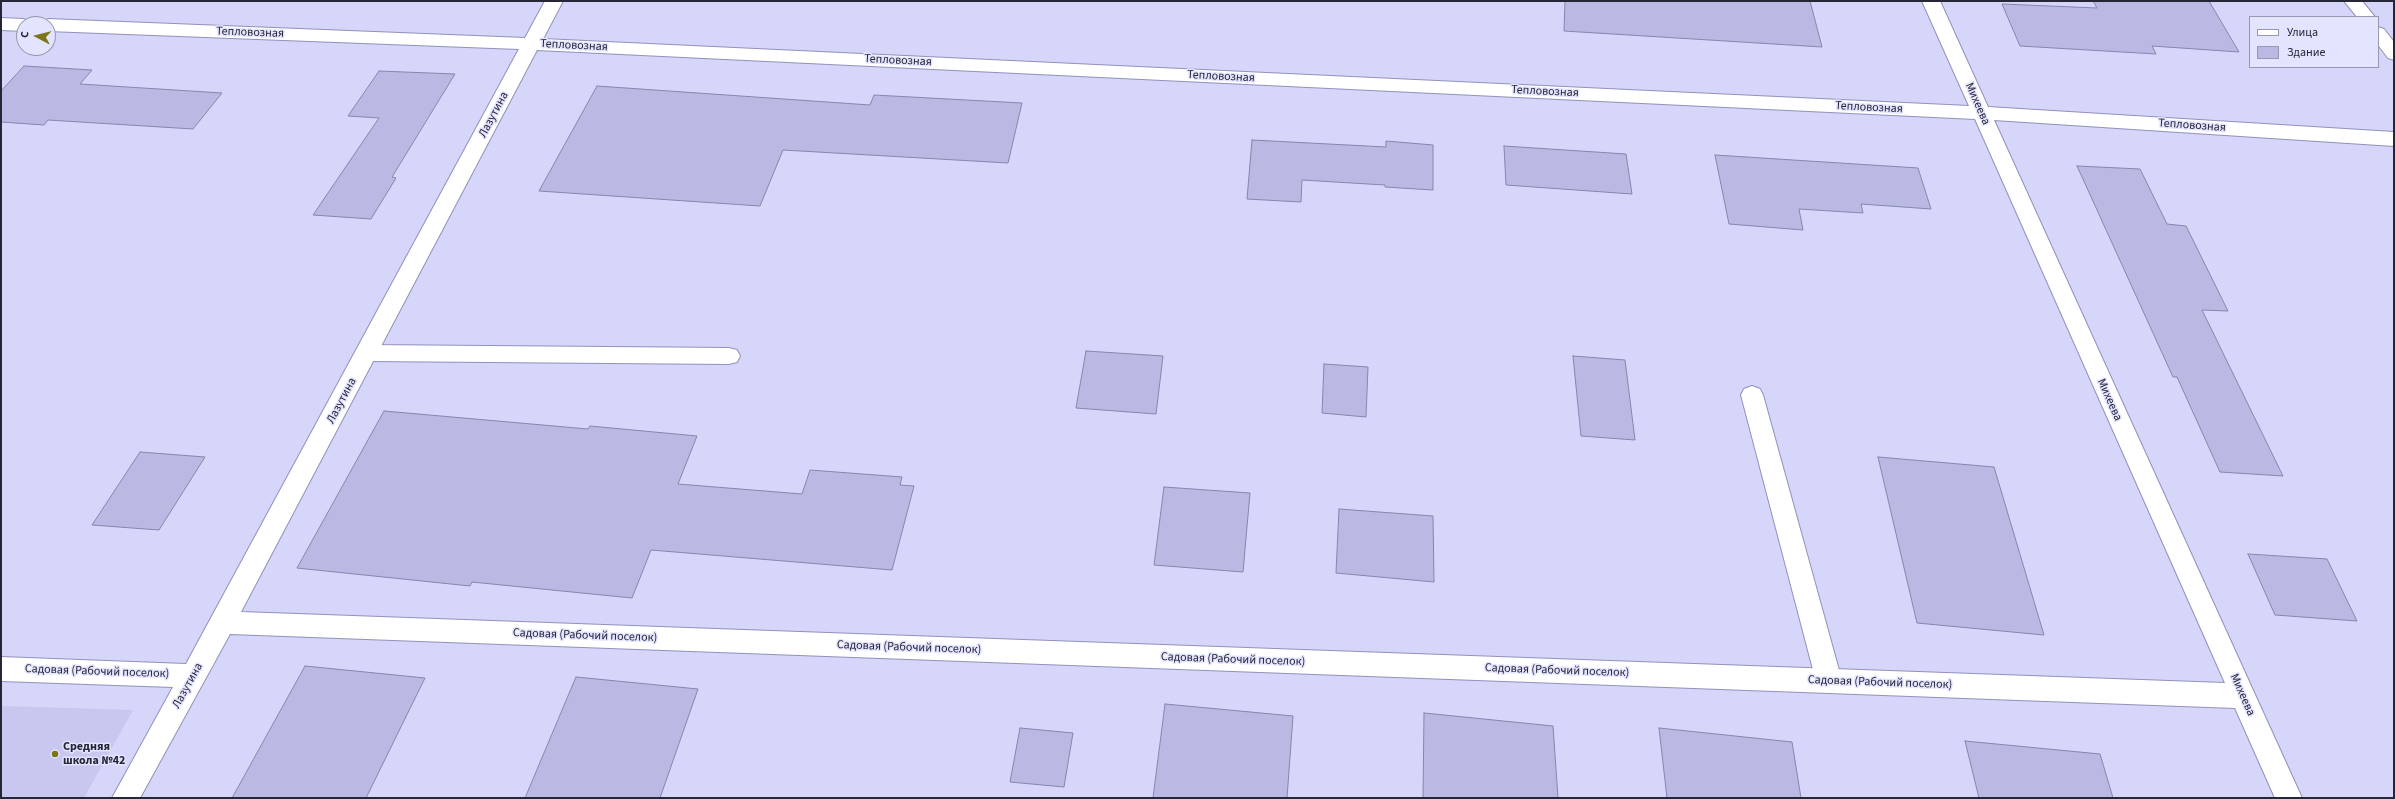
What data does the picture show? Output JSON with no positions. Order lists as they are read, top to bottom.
{
  "streets": {
    "street": [
      "Тепловозная",
      "Михеева",
      "Лазутина",
      "Садовая (Рабочий поселок)"
    ]
  },
  "crossings": [
    ["Тепловозная", "Михеева"],
    ["Тепловозная", "Лазутина"],
    ["Михеева", "Садовая (Рабочий поселок)"],
    ["Лазутина", "Садовая (Рабочий поселок)"]
  ],
  "places": ["Средняя школа №42"],
  "legend": ["Улица", "Здание"],
  "north": "left"
}
